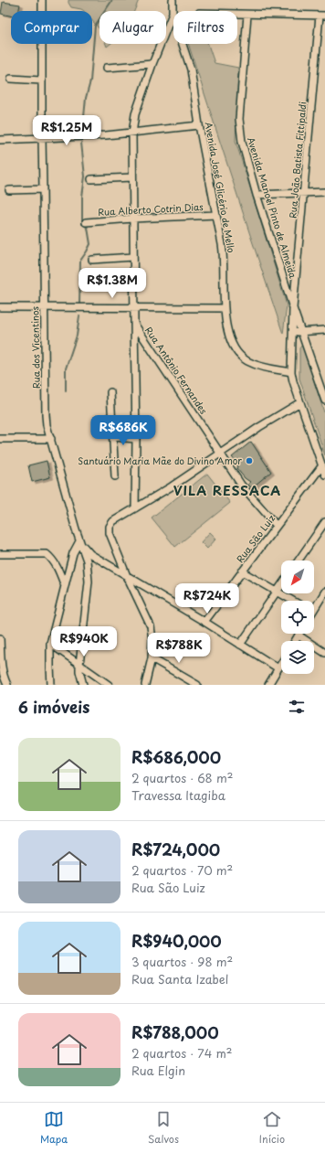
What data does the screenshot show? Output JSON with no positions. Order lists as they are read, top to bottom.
{
  "streets": {
    "street": [
      "Rua João Batista Fittipaldi",
      "Avenida José Glicério de Mello",
      "Avenida Manoel Pinto de Almeida",
      "Rua Alberto Cotrin Dias",
      "Rua dos Vicentinos",
      "Rua Antônio Fernandes",
      "Rua São Luiz"
    ]
  },
  "crossings": [
    ["Rua João Batista Fittipaldi", "Avenida José Glicério de Mello"],
    ["Rua João Batista Fittipaldi", "Avenida Manoel Pinto de Almeida"],
    ["Avenida José Glicério de Mello", "Rua Alberto Cotrin Dias"],
    ["Rua Alberto Cotrin Dias", "Rua Antônio Fernandes"],
    ["Rua Antônio Fernandes", "Rua São Luiz"]
  ],
  "districts": ["VILA RESSACA"],
  "places": ["Santuário Maria Mãe do Divino Amor"],
  "north": "bottom left",
  "page": {
    "chip": ["Comprar", "Alugar", "Filtros"],
    "price": [
      "R$1.25M",
      "R$1.38M",
      "R$686K",
      "R$724K",
      "R$940K",
      "R$788K"
    ],
    "heading": "6 imóveis",
    "list": [
      {
        "name": "R$686,000",
        "note": "2 quartos · 68 m² · Travessa Itagiba"
      },
      {
        "name": "R$724,000",
        "note": "2 quartos · 70 m² · Rua São Luiz"
      },
      {
        "name": "R$940,000",
        "note": "3 quartos · 98 m² · Rua Santa Izabel"
      },
      {
        "name": "R$788,000",
        "note": "2 quartos · 74 m² · Rua Elgin"
      }
    ],
    "tabs": ["Mapa", "Salvos", "Início"]
  }
}
